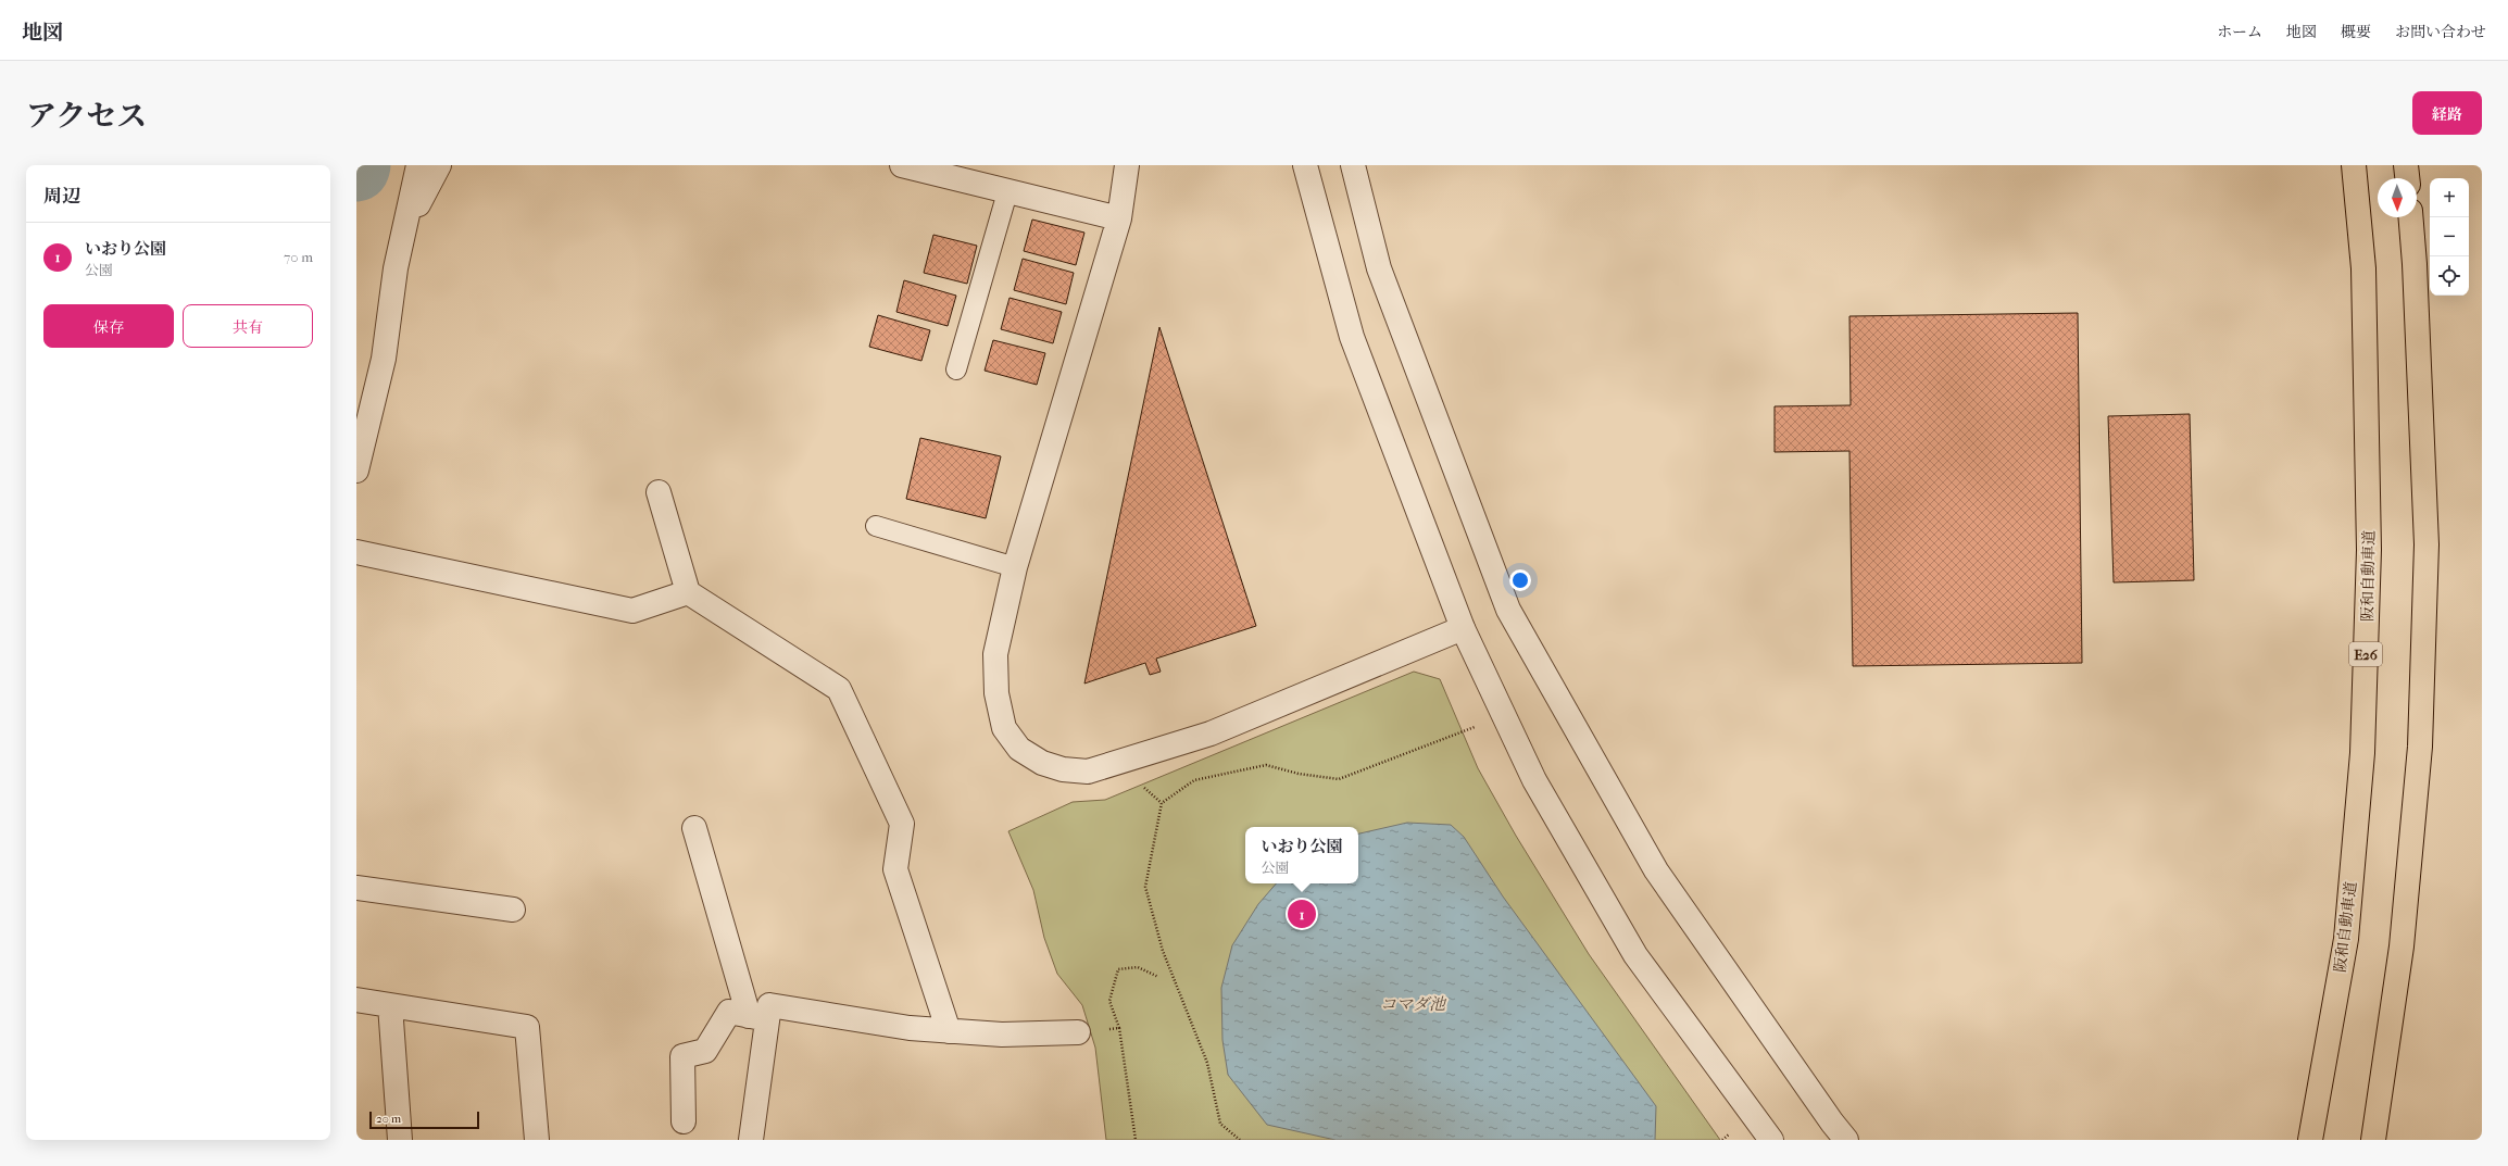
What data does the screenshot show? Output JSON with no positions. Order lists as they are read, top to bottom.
{
  "streets": {
    "highway": ["阪和自動車道", "E26"]
  },
  "water": ["コマダ池"],
  "scale_bar": "20 m",
  "north": "bottom",
  "page": {
    "header": "地図",
    "nav": [
      "ホーム",
      "地図",
      "概要",
      "お問い合わせ"
    ],
    "title": "アクセス",
    "buttons": [
      "経路",
      ["保存", "共有"]
    ],
    "heading": "周辺",
    "map_buttons": ["+", "−"],
    "list": [
      {
        "mark": "1",
        "name": "いおり公園",
        "note": "公園",
        "value": "70 m"
      }
    ],
    "popup": ["いおり公園", "公園"],
    "pins": "1",
    "scale": "20 m"
  }
}
